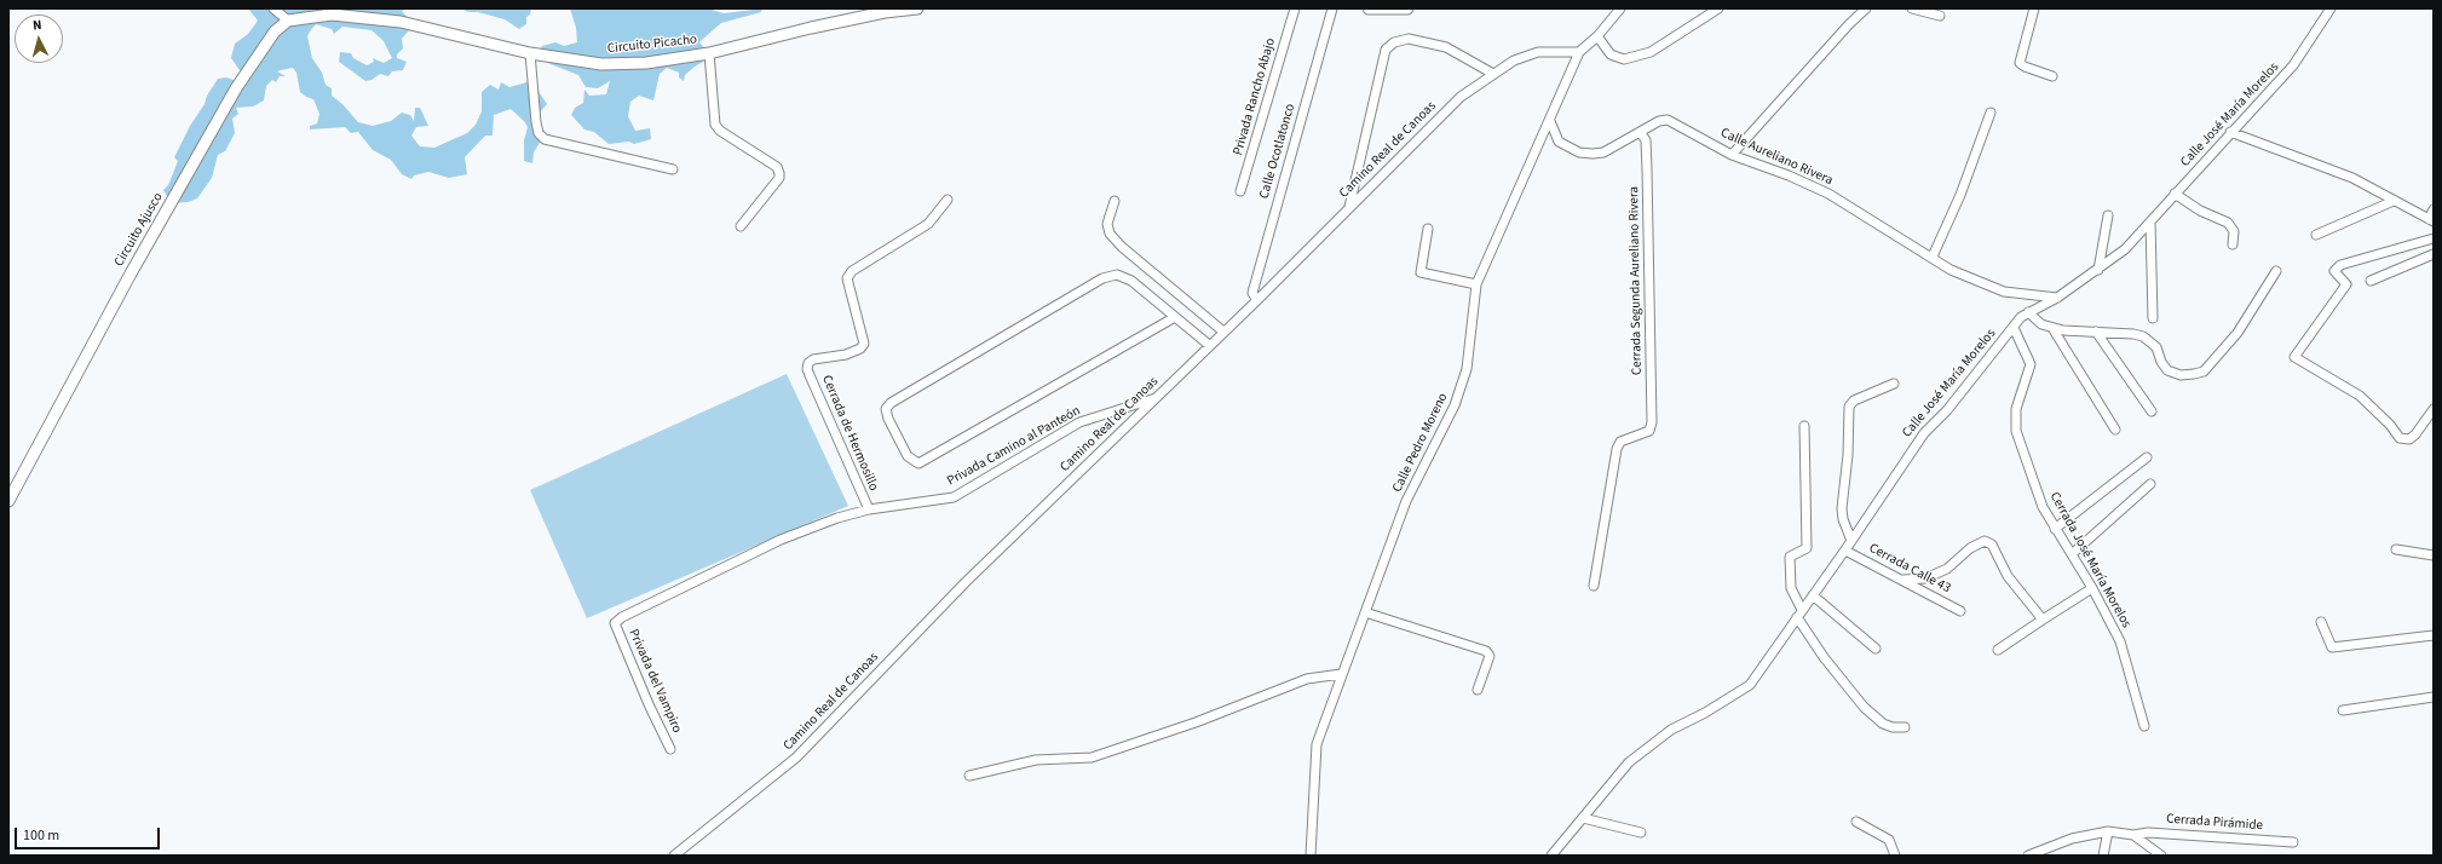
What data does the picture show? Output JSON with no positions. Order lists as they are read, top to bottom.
{
  "streets": {
    "main road": ["Circuito Picacho", "Circuito Ajusco"],
    "street": [
      "Privada Rancho Abajo",
      "Calle José María Morelos",
      "Camino Real de Canoas",
      "Calle Ocotlatonco",
      "Calle Aureliano Rivera",
      "Cerrada Segunda Aureliano Rivera",
      "Cerrada de Hermosillo",
      "Calle Pedro Moreno",
      "Privada Camino al Panteón",
      "Cerrada José María Morelos",
      "Cerrada Calle 43",
      "Privada del Vampiro",
      "Cerrada Pirámide"
    ]
  },
  "crossings": [
    ["Circuito Picacho", "Circuito Ajusco"],
    ["Calle José María Morelos", "Calle Aureliano Rivera"],
    ["Calle José María Morelos", "Cerrada José María Morelos"],
    ["Calle José María Morelos", "Cerrada Calle 43"],
    ["Camino Real de Canoas", "Calle Ocotlatonco"],
    ["Camino Real de Canoas", "Calle Pedro Moreno"],
    ["Camino Real de Canoas", "Privada Camino al Panteón"],
    ["Calle Aureliano Rivera", "Cerrada Segunda Aureliano Rivera"],
    ["Calle Aureliano Rivera", "Calle Pedro Moreno"],
    ["Cerrada de Hermosillo", "Privada Camino al Panteón"],
    ["Privada Camino al Panteón", "Privada del Vampiro"]
  ],
  "scale_bar": "100 m",
  "north": "top"
}
